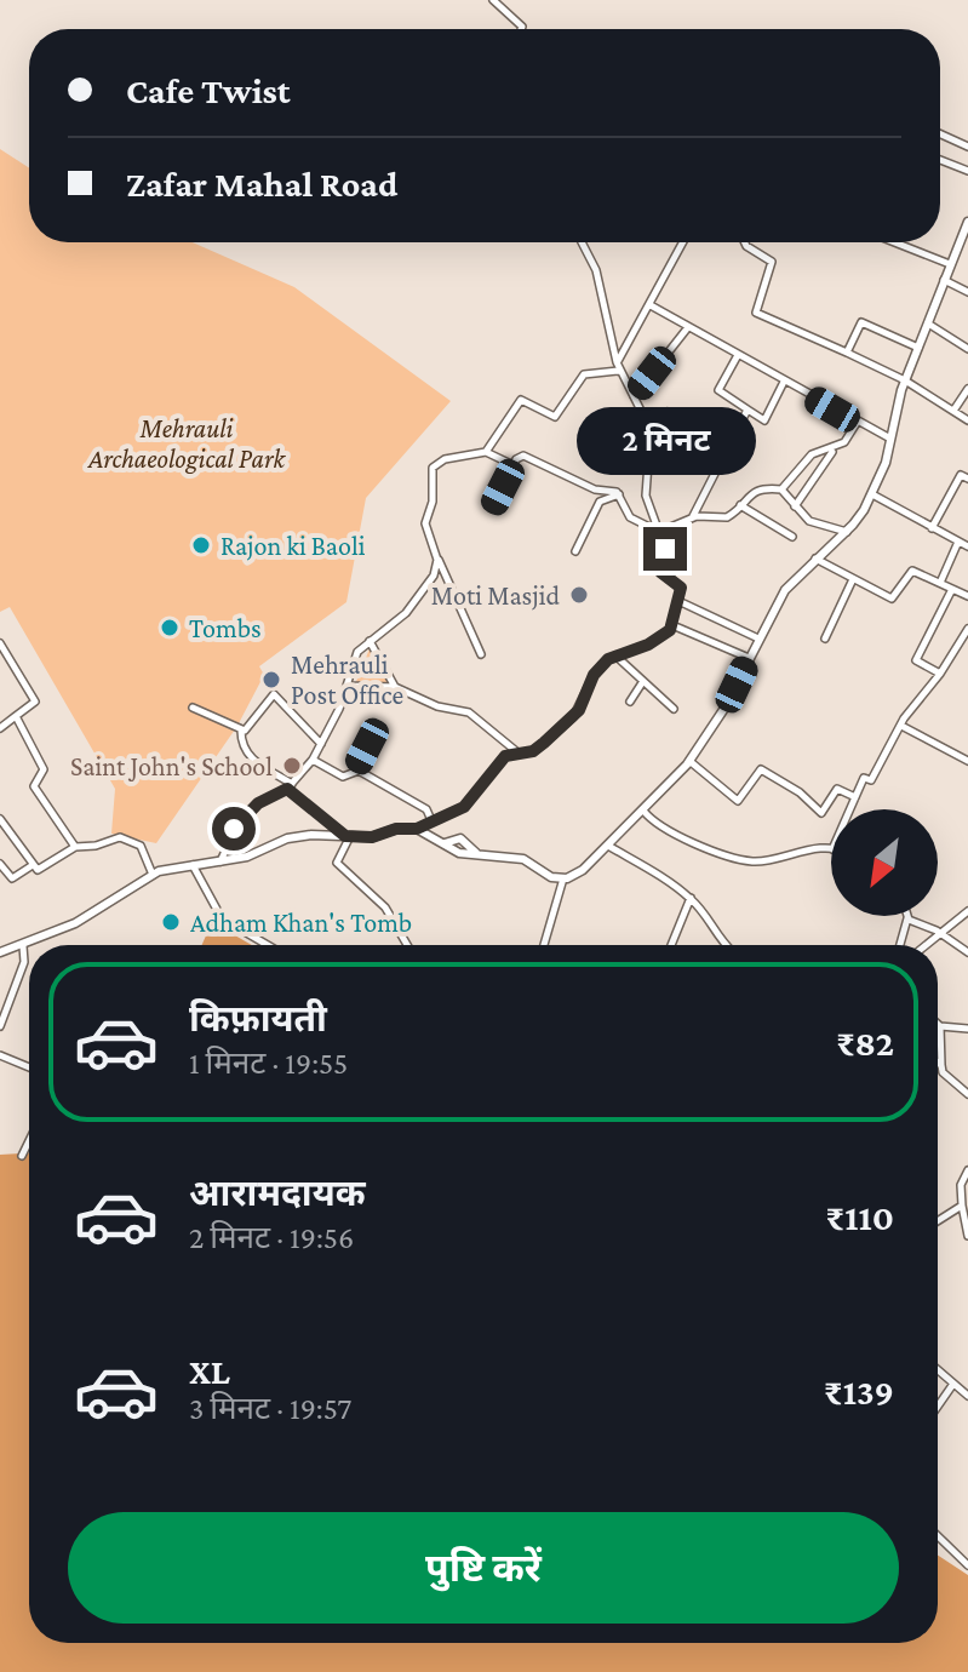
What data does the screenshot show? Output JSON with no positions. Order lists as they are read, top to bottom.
{
  "parks": ["Mehrauli Archaeological Park"],
  "places": [
    "Rajon ki Baoli",
    "Moti Masjid",
    "Tombs",
    "Mehrauli Post Office",
    "Saint John's School",
    "Adham Khan's Tomb"
  ],
  "north": "bottom left",
  "page": {
    "banner": ["Cafe Twist", "Zafar Mahal Road"],
    "bubble": "2 मिनट",
    "list": [
      {
        "name": "किफ़ायती",
        "note": "1 मिनट · 19:55",
        "value": "₹82"
      },
      {
        "name": "आरामदायक",
        "note": "2 मिनट · 19:56",
        "value": "₹110"
      },
      {
        "name": "XL",
        "note": "3 मिनट · 19:57",
        "value": "₹139"
      }
    ],
    "buttons": "पुष्टि करें"
  }
}
